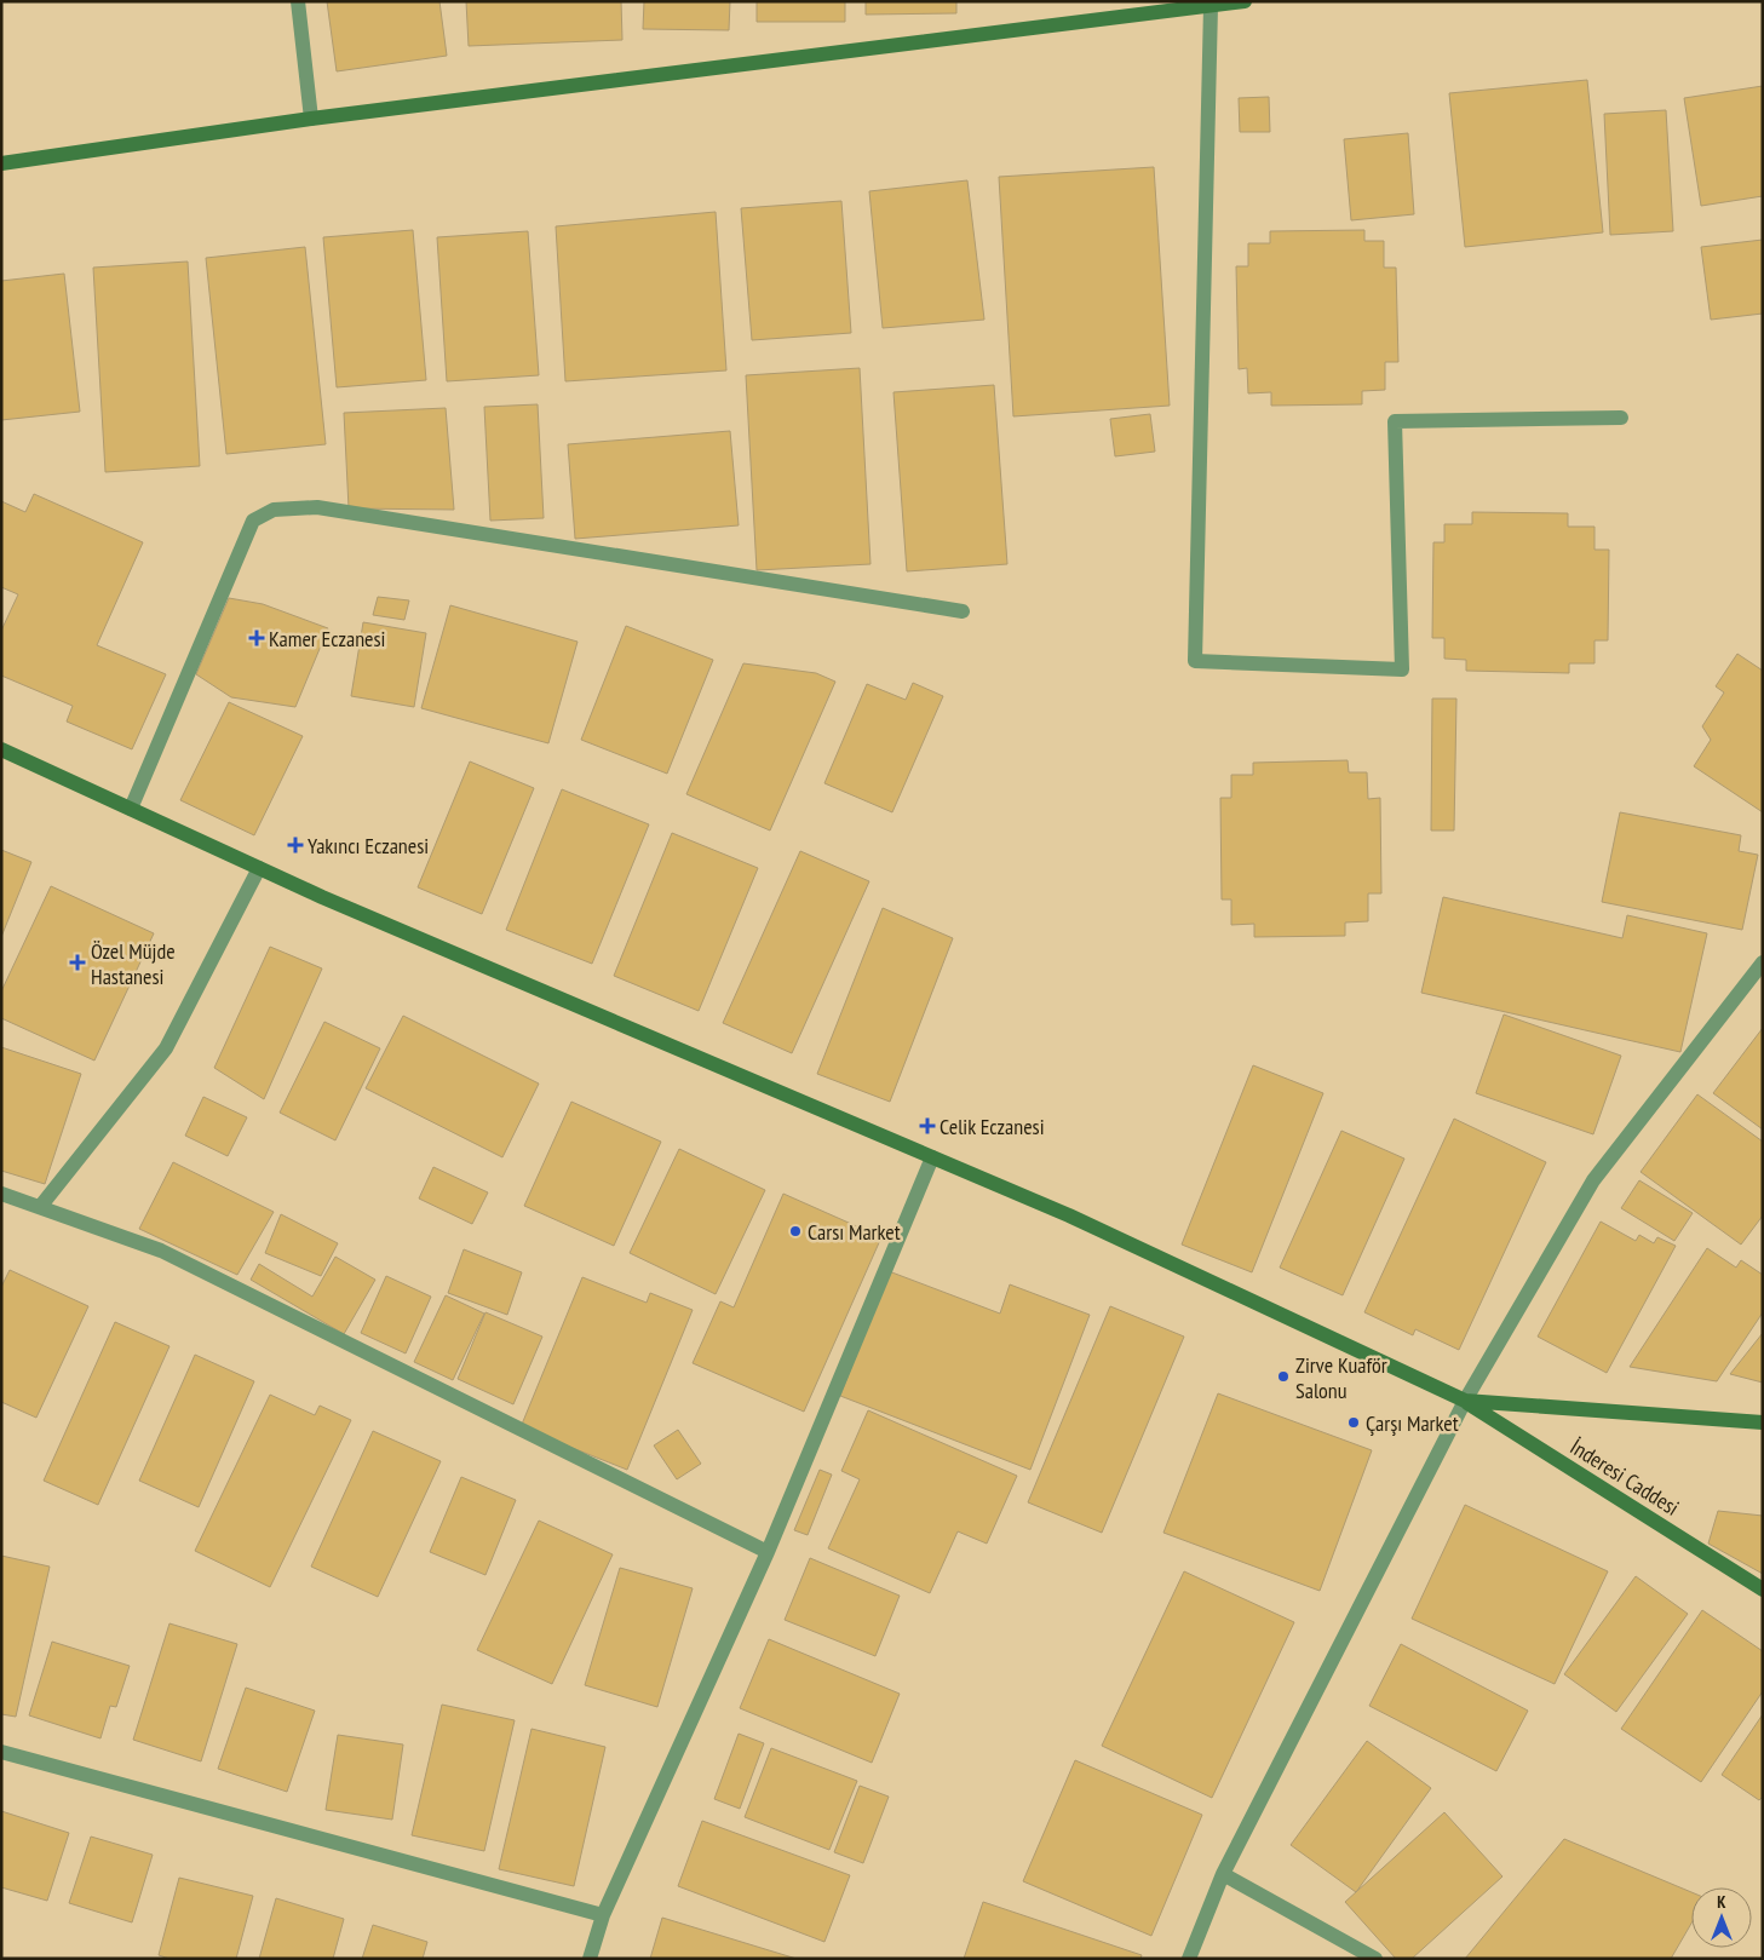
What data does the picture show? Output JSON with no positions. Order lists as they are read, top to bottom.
{
  "streets": {
    "main road": ["İnderesi Caddesi"]
  },
  "places": {
    "health": [
      "Kamer Eczanesi",
      "Yakıncı Eczanesi",
      "Özel Müjde Hastanesi",
      "Celik Eczanesi"
    ],
    "other": ["Carsı Market", "Zirve Kuaför Salonu", "Çarşı Market"]
  },
  "north": "top"
}
